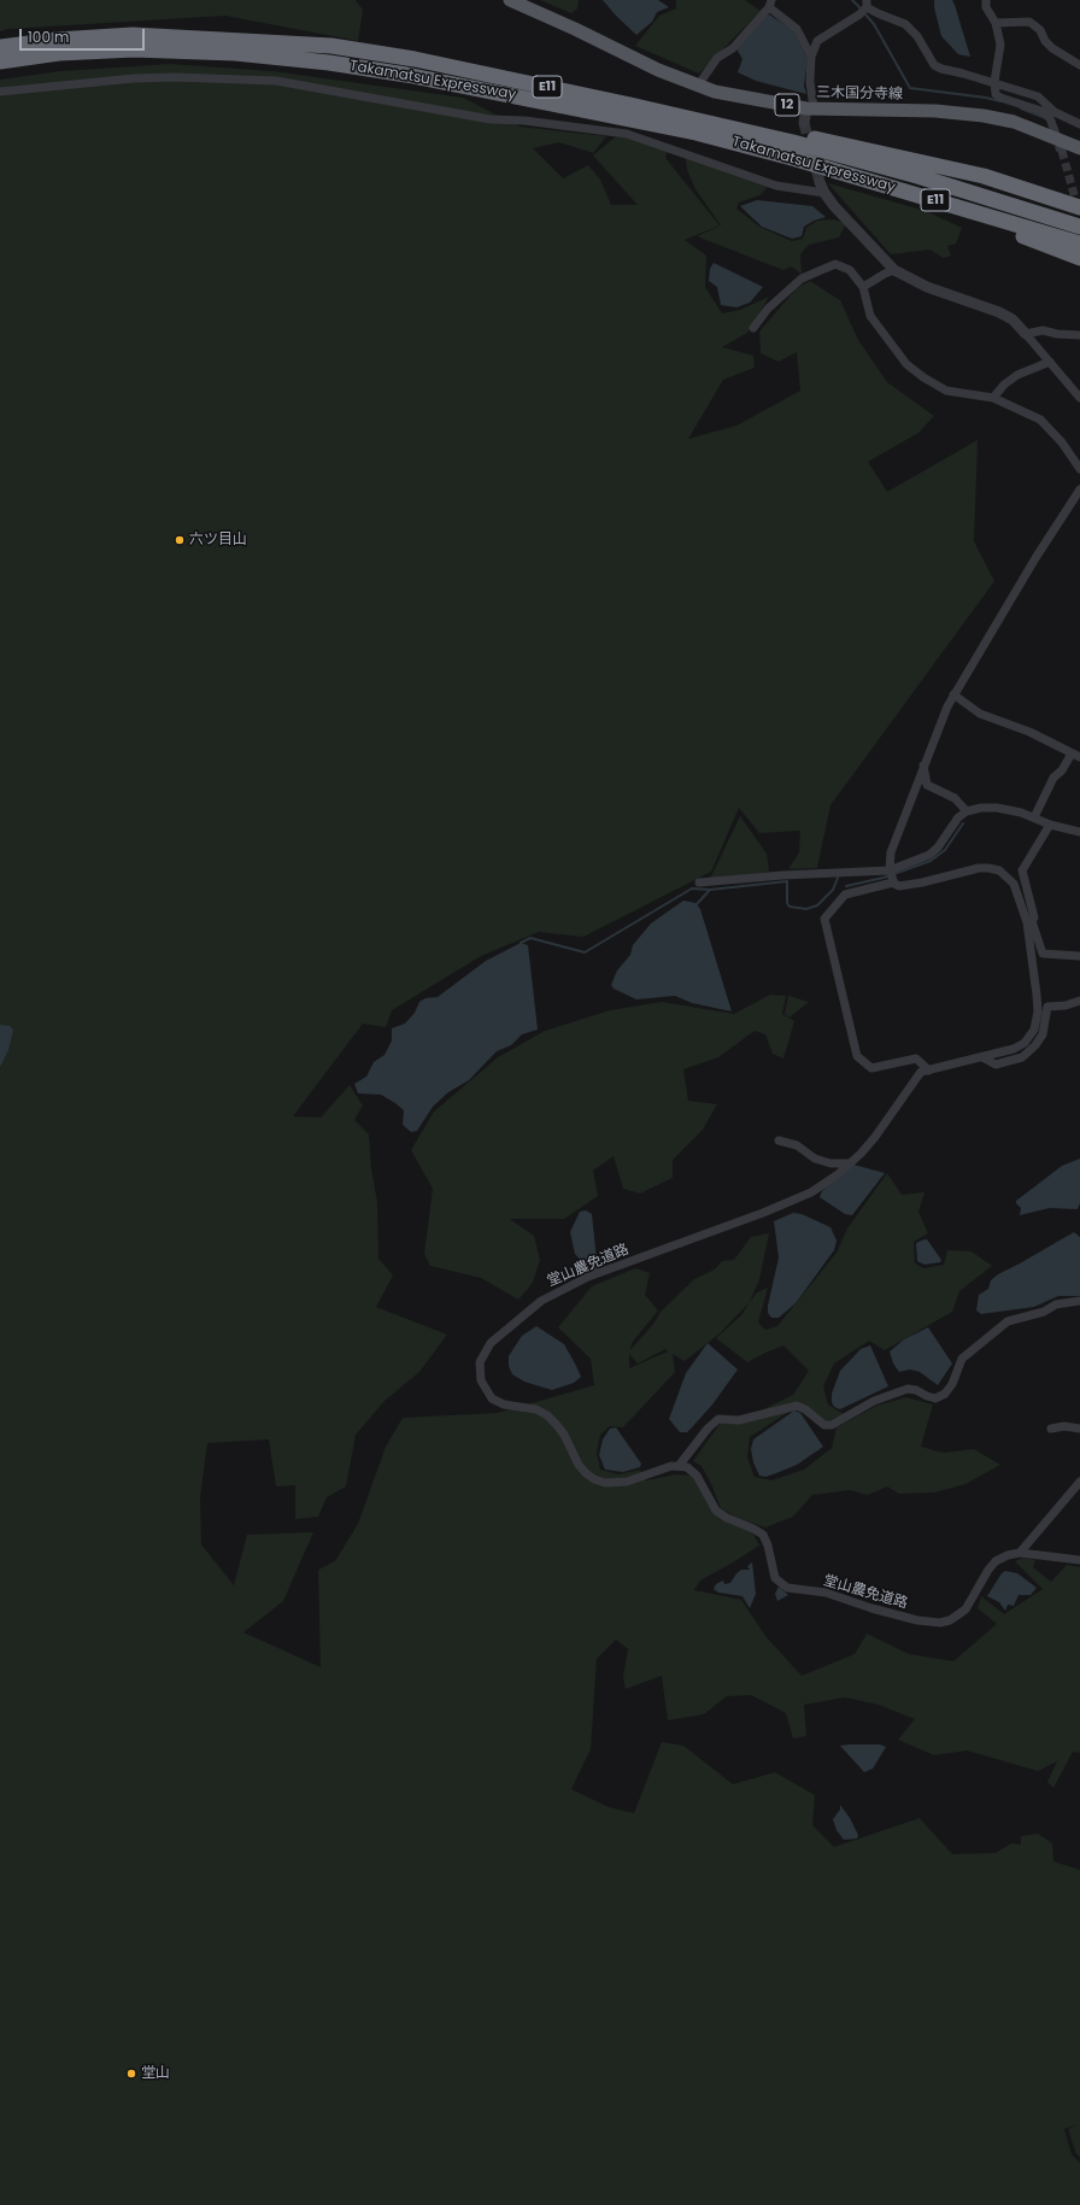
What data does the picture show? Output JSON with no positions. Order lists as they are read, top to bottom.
{
  "streets": {
    "highway": ["Takamatsu Expressway", "E11"],
    "main road": ["三木国分寺線", "12"],
    "street": ["堂山農免道路"]
  },
  "places": ["六ツ目山", "堂山"],
  "scale_bar": "100 m"
}
